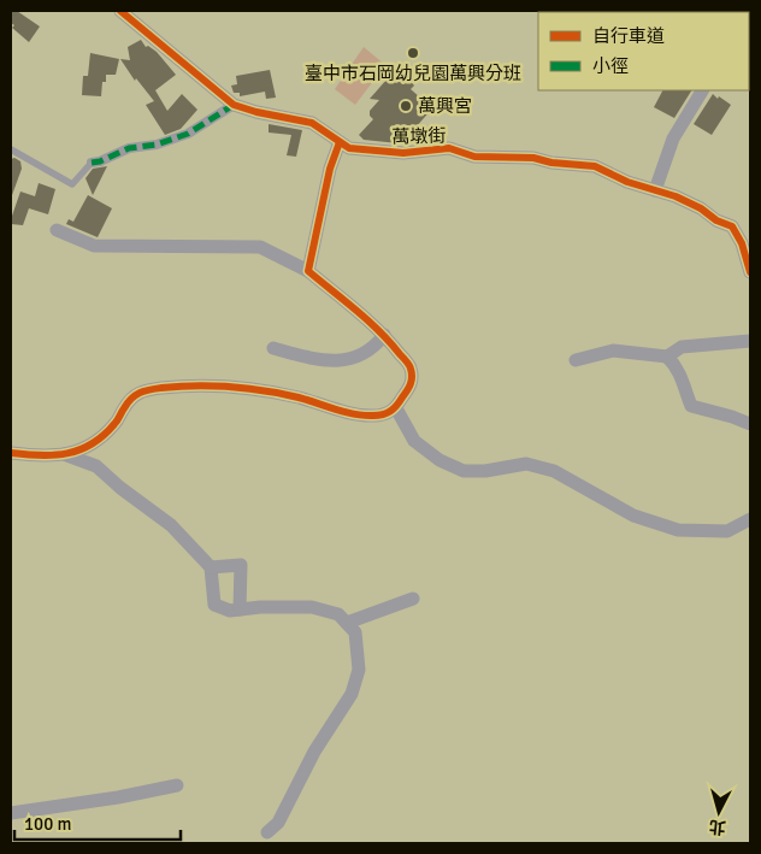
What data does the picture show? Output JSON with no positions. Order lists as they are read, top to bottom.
{
  "streets": {
    "street": ["萬墩街"]
  },
  "places": ["臺中市石岡幼兒園萬興分班", "萬興宮"],
  "legend": ["自行車道", "小徑"],
  "scale_bar": "100 m",
  "north": "bottom"
}
